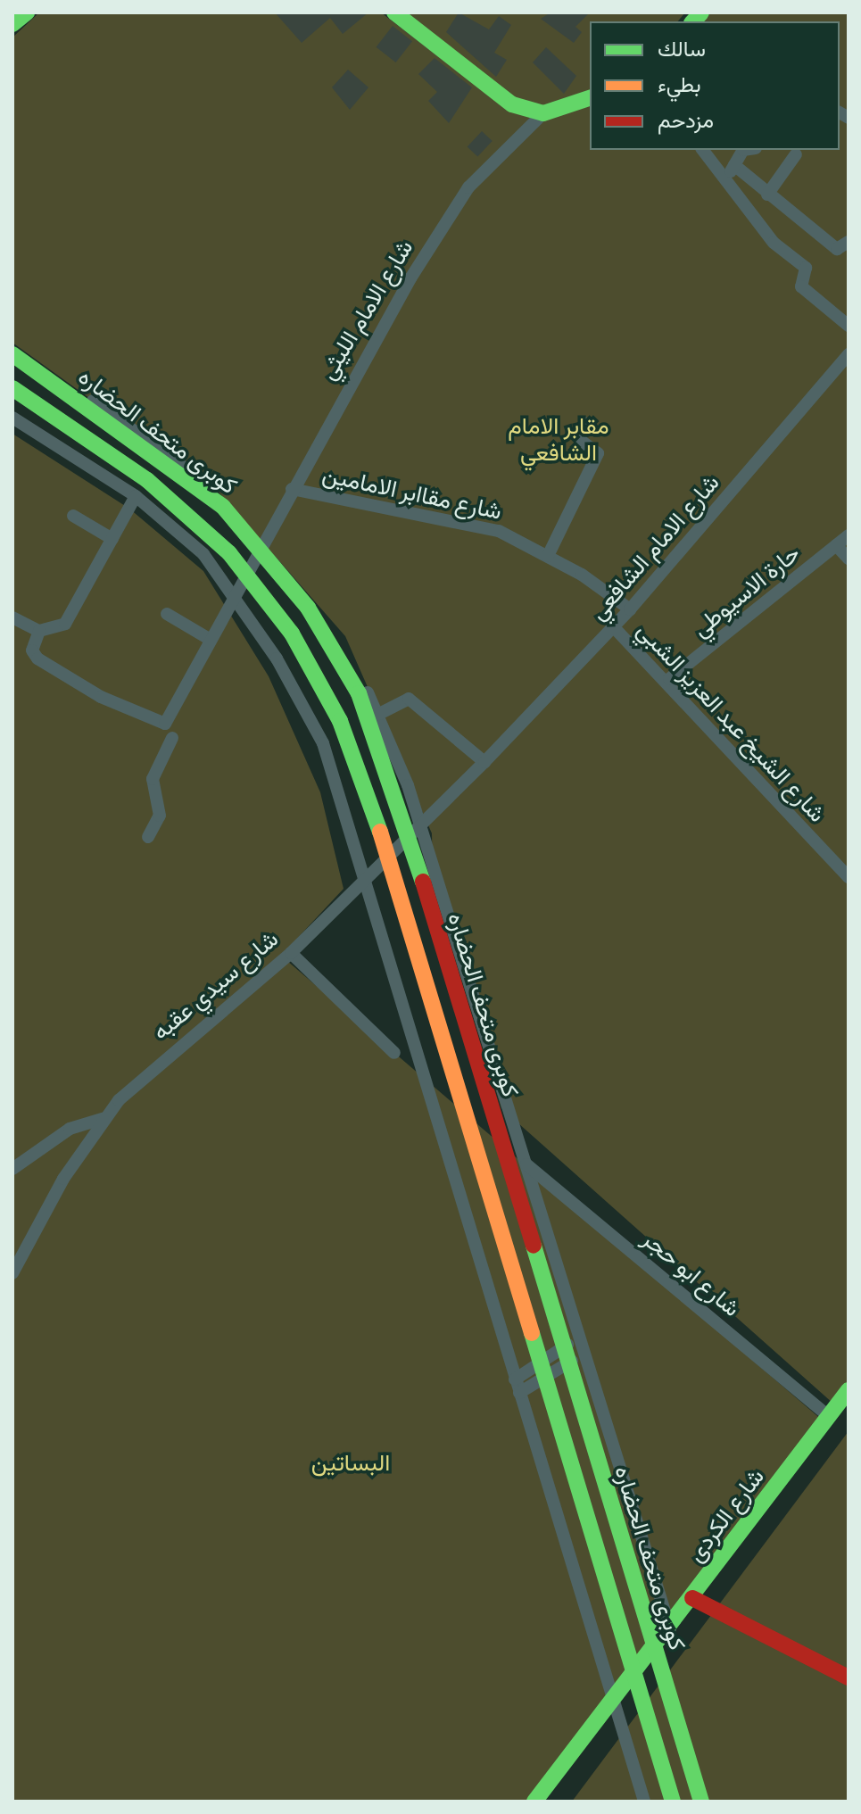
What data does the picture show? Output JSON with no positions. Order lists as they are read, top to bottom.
{
  "streets": {
    "main road": ["شارع الامام الليثي", "كوبرى متحف الحضاره", "شارع الكردى"],
    "street": [
      "شارع مقاابر الامامين",
      "شارع الامام الشافعي",
      "حارة الاسيوطي",
      "شارع الشيخ عبد العزيز الشبي",
      "شارع سيدي عقبه",
      "شارع ابو حجر"
    ]
  },
  "crossings": [
    ["شارع الامام الليثي", "شارع مقاابر الامامين"],
    ["شارع مقاابر الامامين", "شارع الامام الشافعي"],
    ["شارع الامام الشافعي", "شارع الشيخ عبد العزيز الشبي"],
    ["شارع الامام الشافعي", "شارع سيدي عقبه"],
    ["حارة الاسيوطي", "شارع الشيخ عبد العزيز الشبي"],
    ["شارع ابو حجر", "شارع الكردى"]
  ],
  "parks": ["مقابر الامام الشافعي", "البساتين"],
  "legend": ["سالك", "بطيء", "مزدحم"]
}
